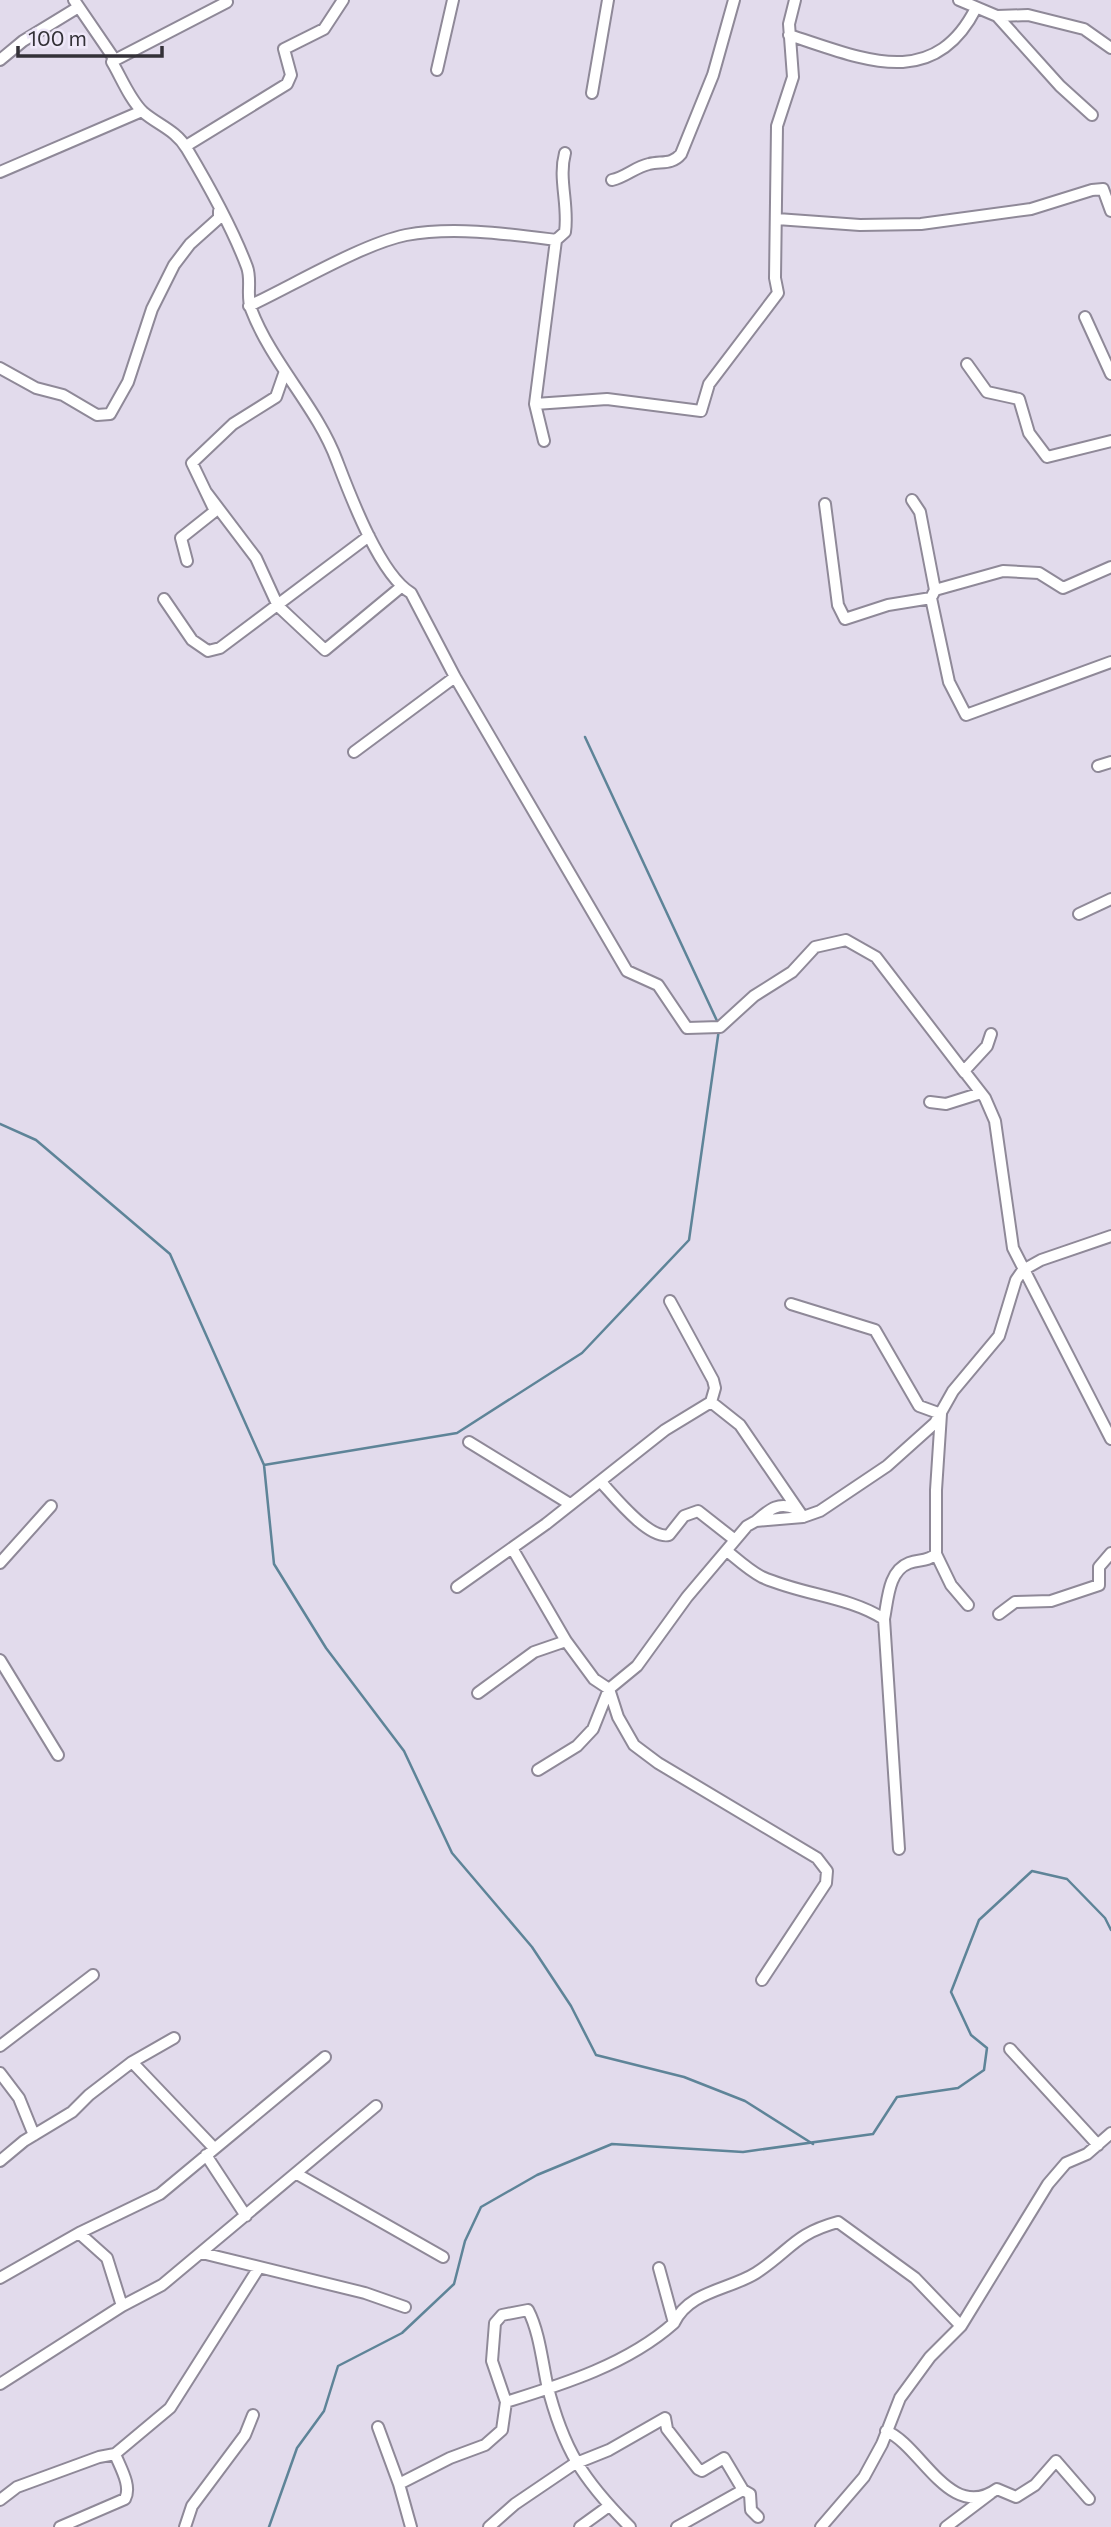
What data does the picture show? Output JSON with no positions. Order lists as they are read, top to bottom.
{
  "scale_bar": "100 m"
}
